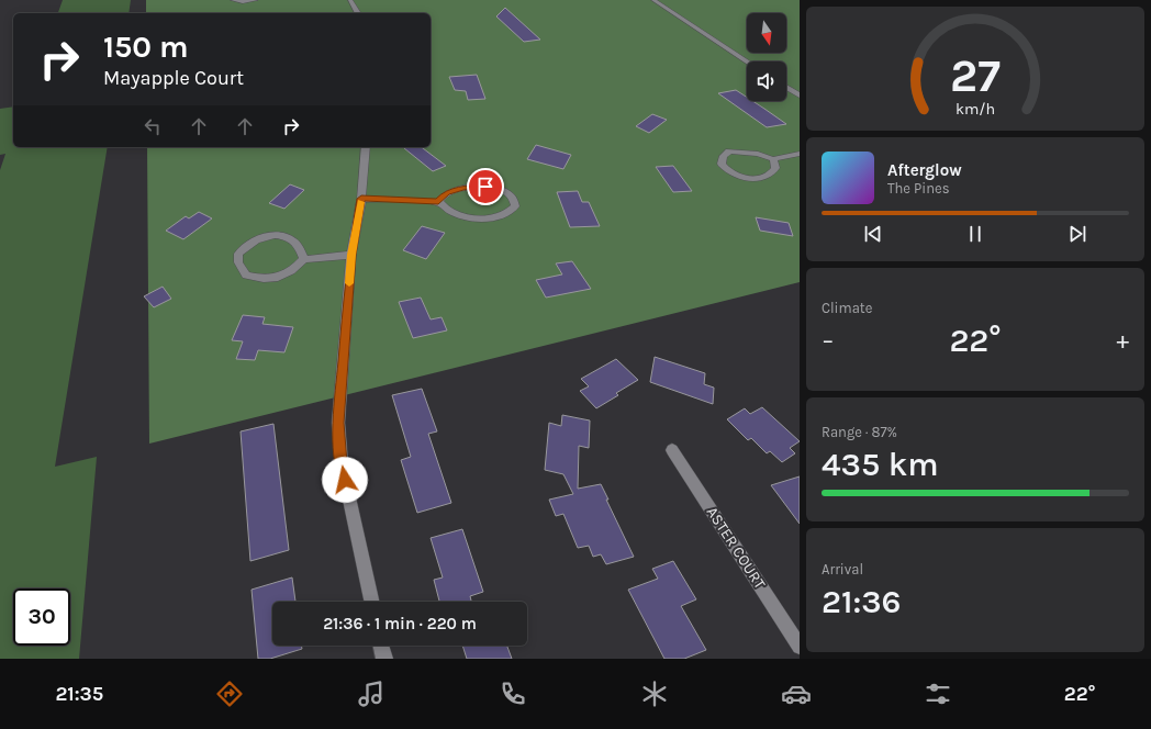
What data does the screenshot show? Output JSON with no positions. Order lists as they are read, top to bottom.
{
  "streets": {
    "street": ["ASTER COURT"]
  },
  "north": "bottom",
  "page": {
    "turn": ["150 m", "Mayapple Court"],
    "song": ["Afterglow", "The Pines"],
    "tile": [
      "Climate",
      ["Range · 87%", "435 km"],
      ["Arrival", "21:36"]
    ],
    "heat": ["−", "22°", "+"],
    "limit": "30",
    "trip": "21:36 · 1 min · 220 m",
    "tabs": ["21:35", "22°"],
    "gauge": ["27", "km/h"]
  }
}
